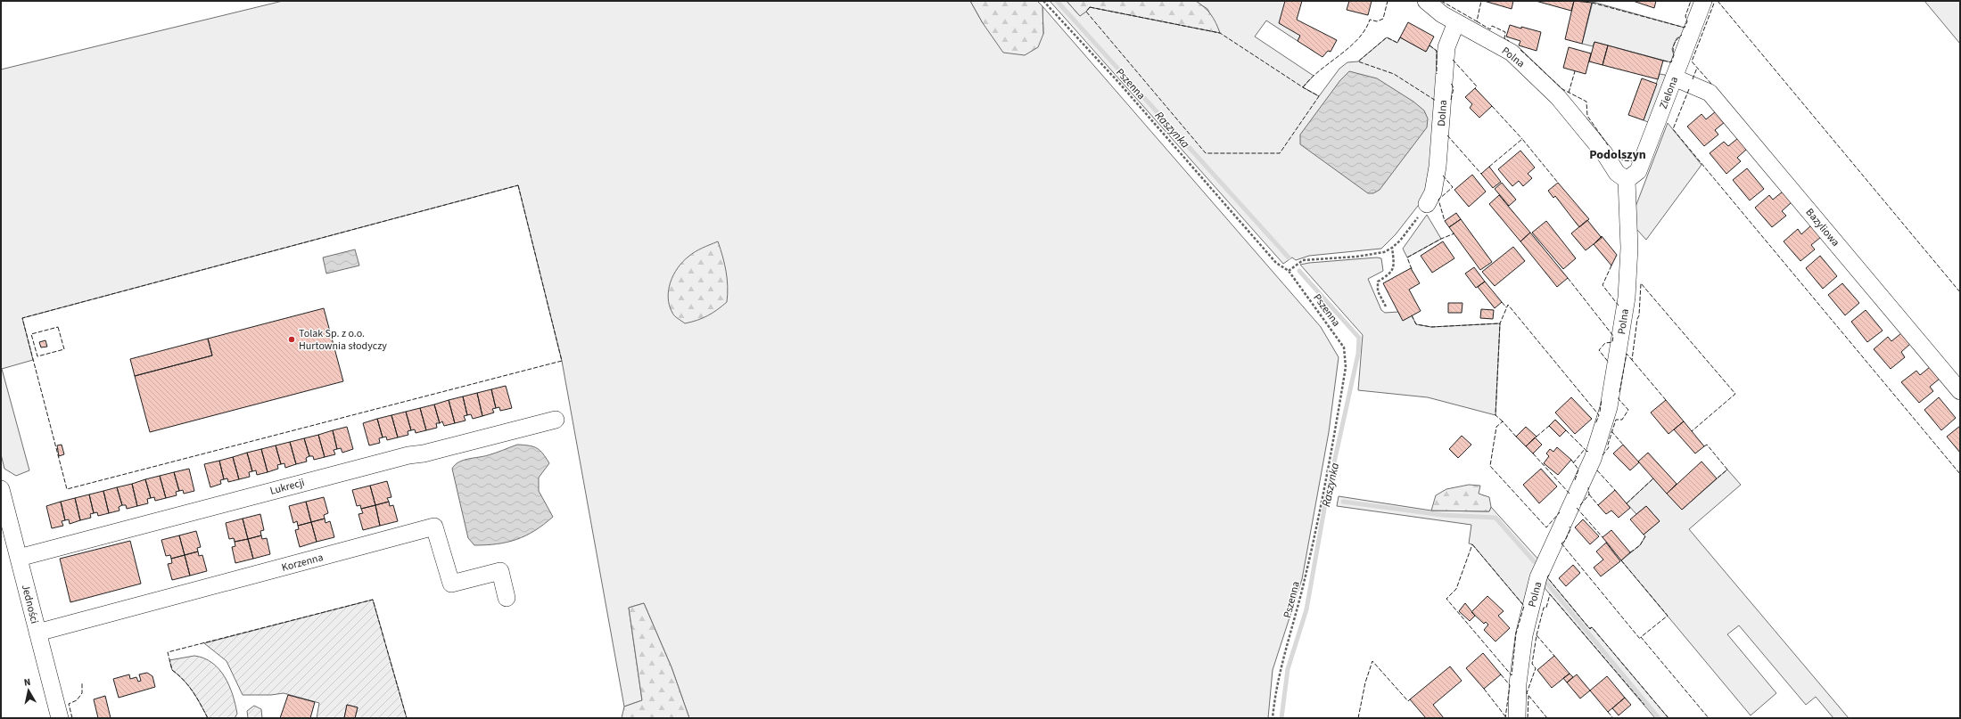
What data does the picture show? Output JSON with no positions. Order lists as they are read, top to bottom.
{
  "streets": {
    "street": [
      "Polna",
      "Zielona",
      "Dolna",
      "Bazyliowa",
      "Lukrecji",
      "Korzenna",
      "Jedności"
    ],
    "path": ["Pszenna"]
  },
  "crossings": [
    ["Polna", "Zielona"],
    ["Polna", "Dolna"],
    ["Zielona", "Bazyliowa"],
    ["Lukrecji", "Jedności"],
    ["Korzenna", "Jedności"]
  ],
  "districts": ["Podolszyn"],
  "water": ["Raszynka"],
  "places": ["Tolak Sp. z o.o. Hurtownia słodyczy"],
  "north": "top"
}
